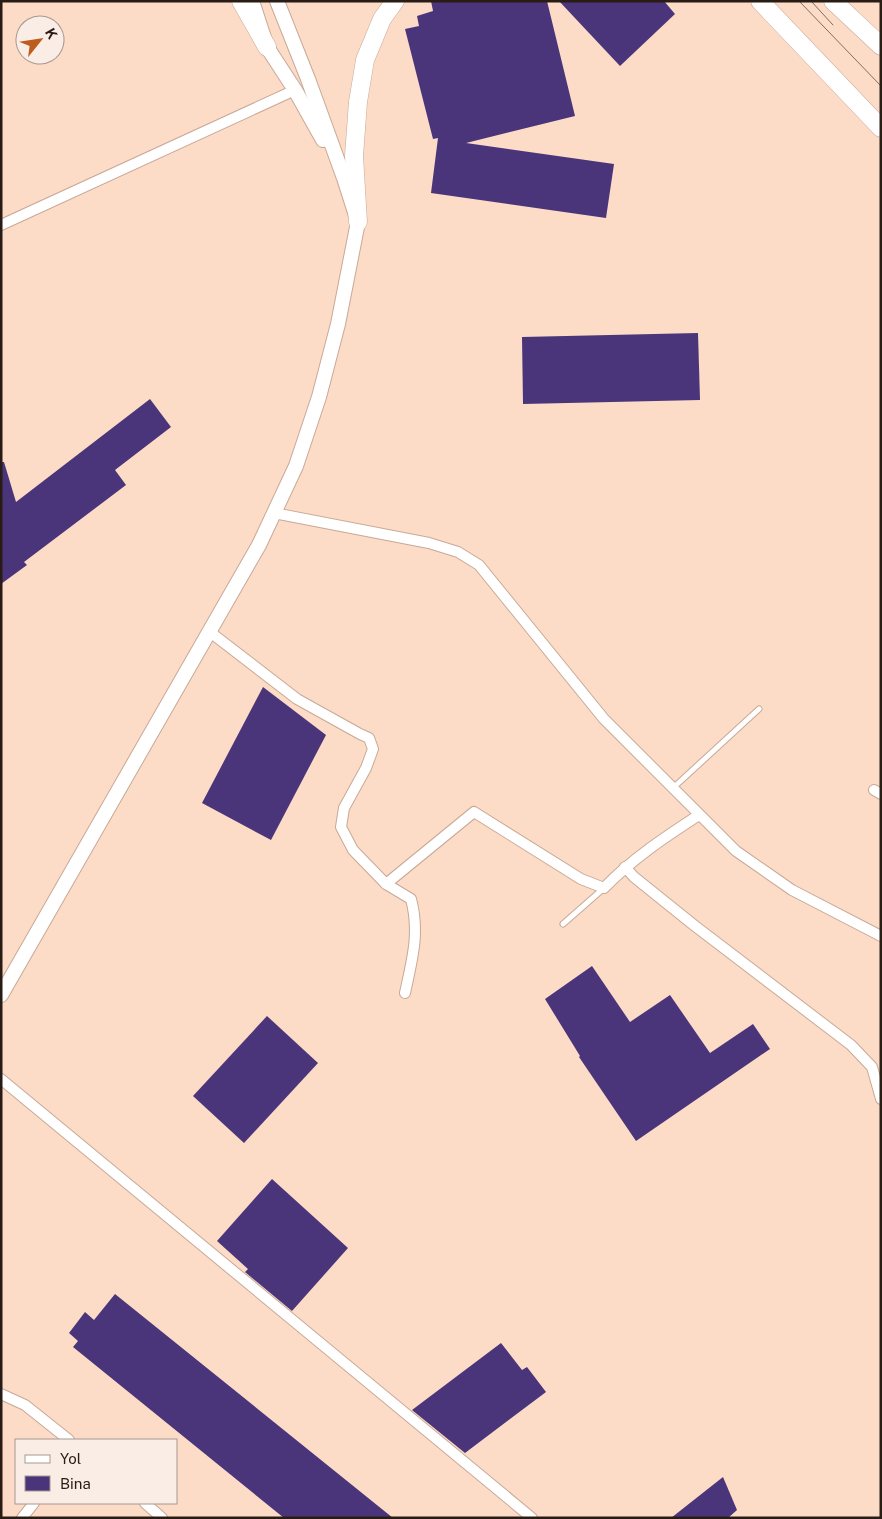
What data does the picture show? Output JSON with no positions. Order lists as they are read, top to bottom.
{
  "legend": ["Yol", "Bina"],
  "north": "top right"
}
